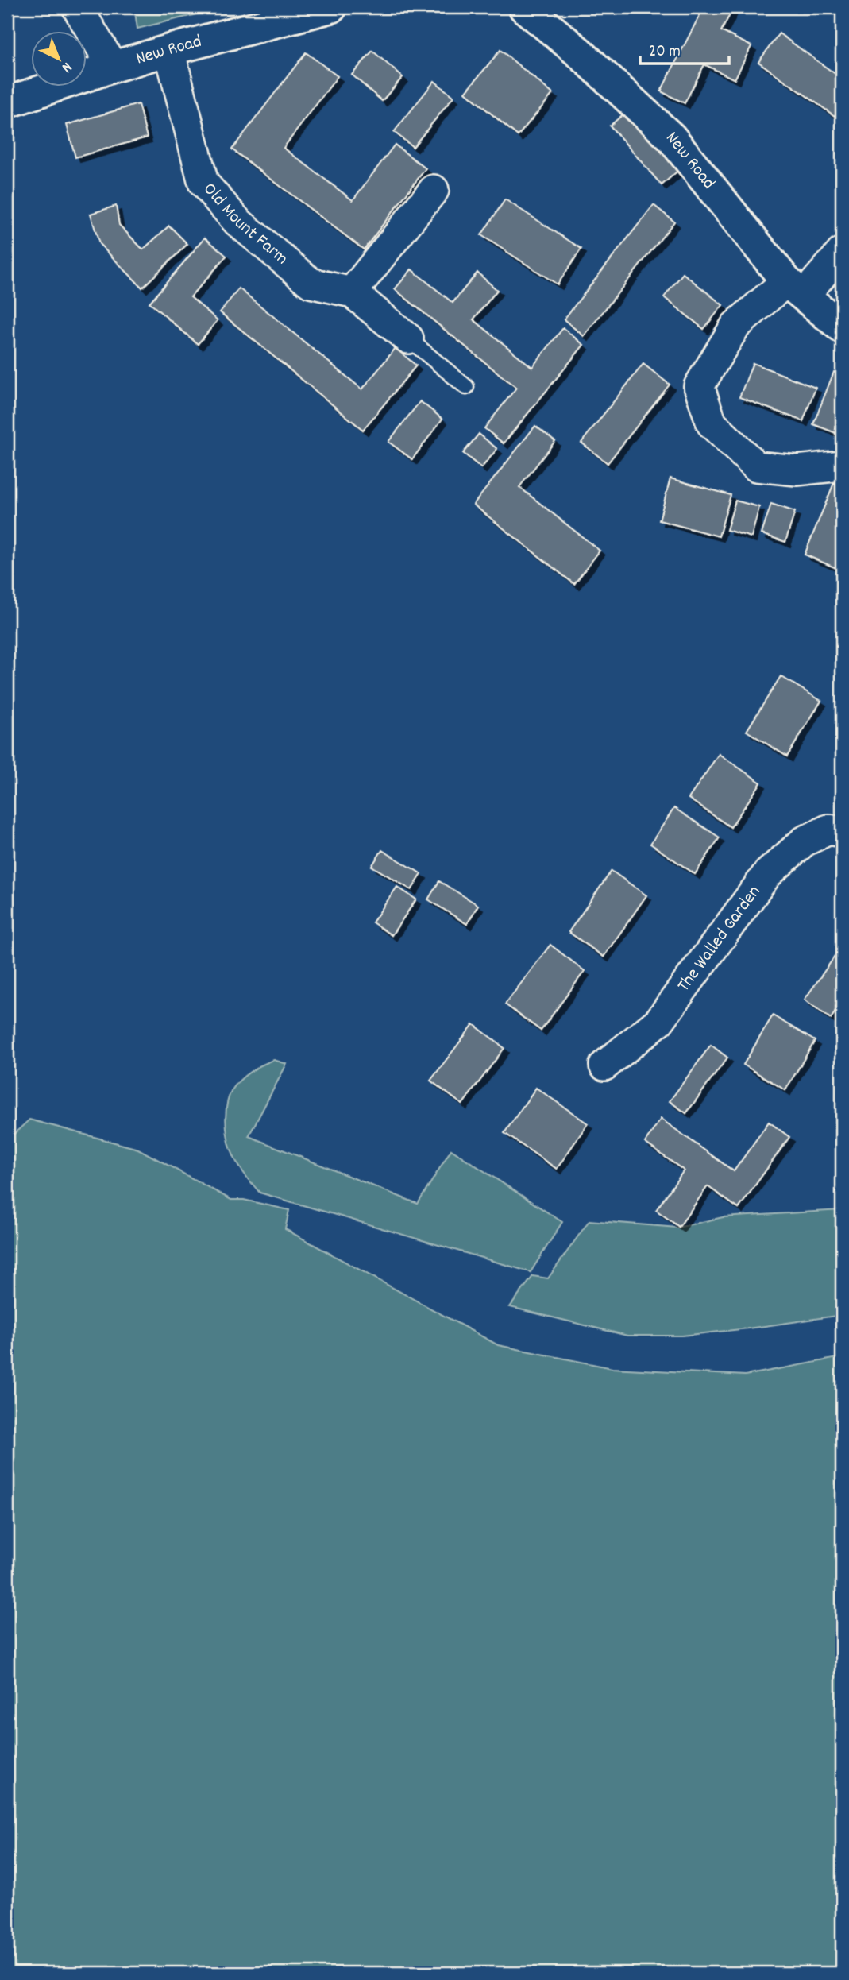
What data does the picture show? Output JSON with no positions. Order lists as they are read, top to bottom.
{
  "streets": {
    "street": ["New Road", "Old Mount Farm", "The Walled Garden"]
  },
  "crossings": [
    ["New Road", "Old Mount Farm"]
  ],
  "scale_bar": "20 m",
  "north": "bottom right"
}
